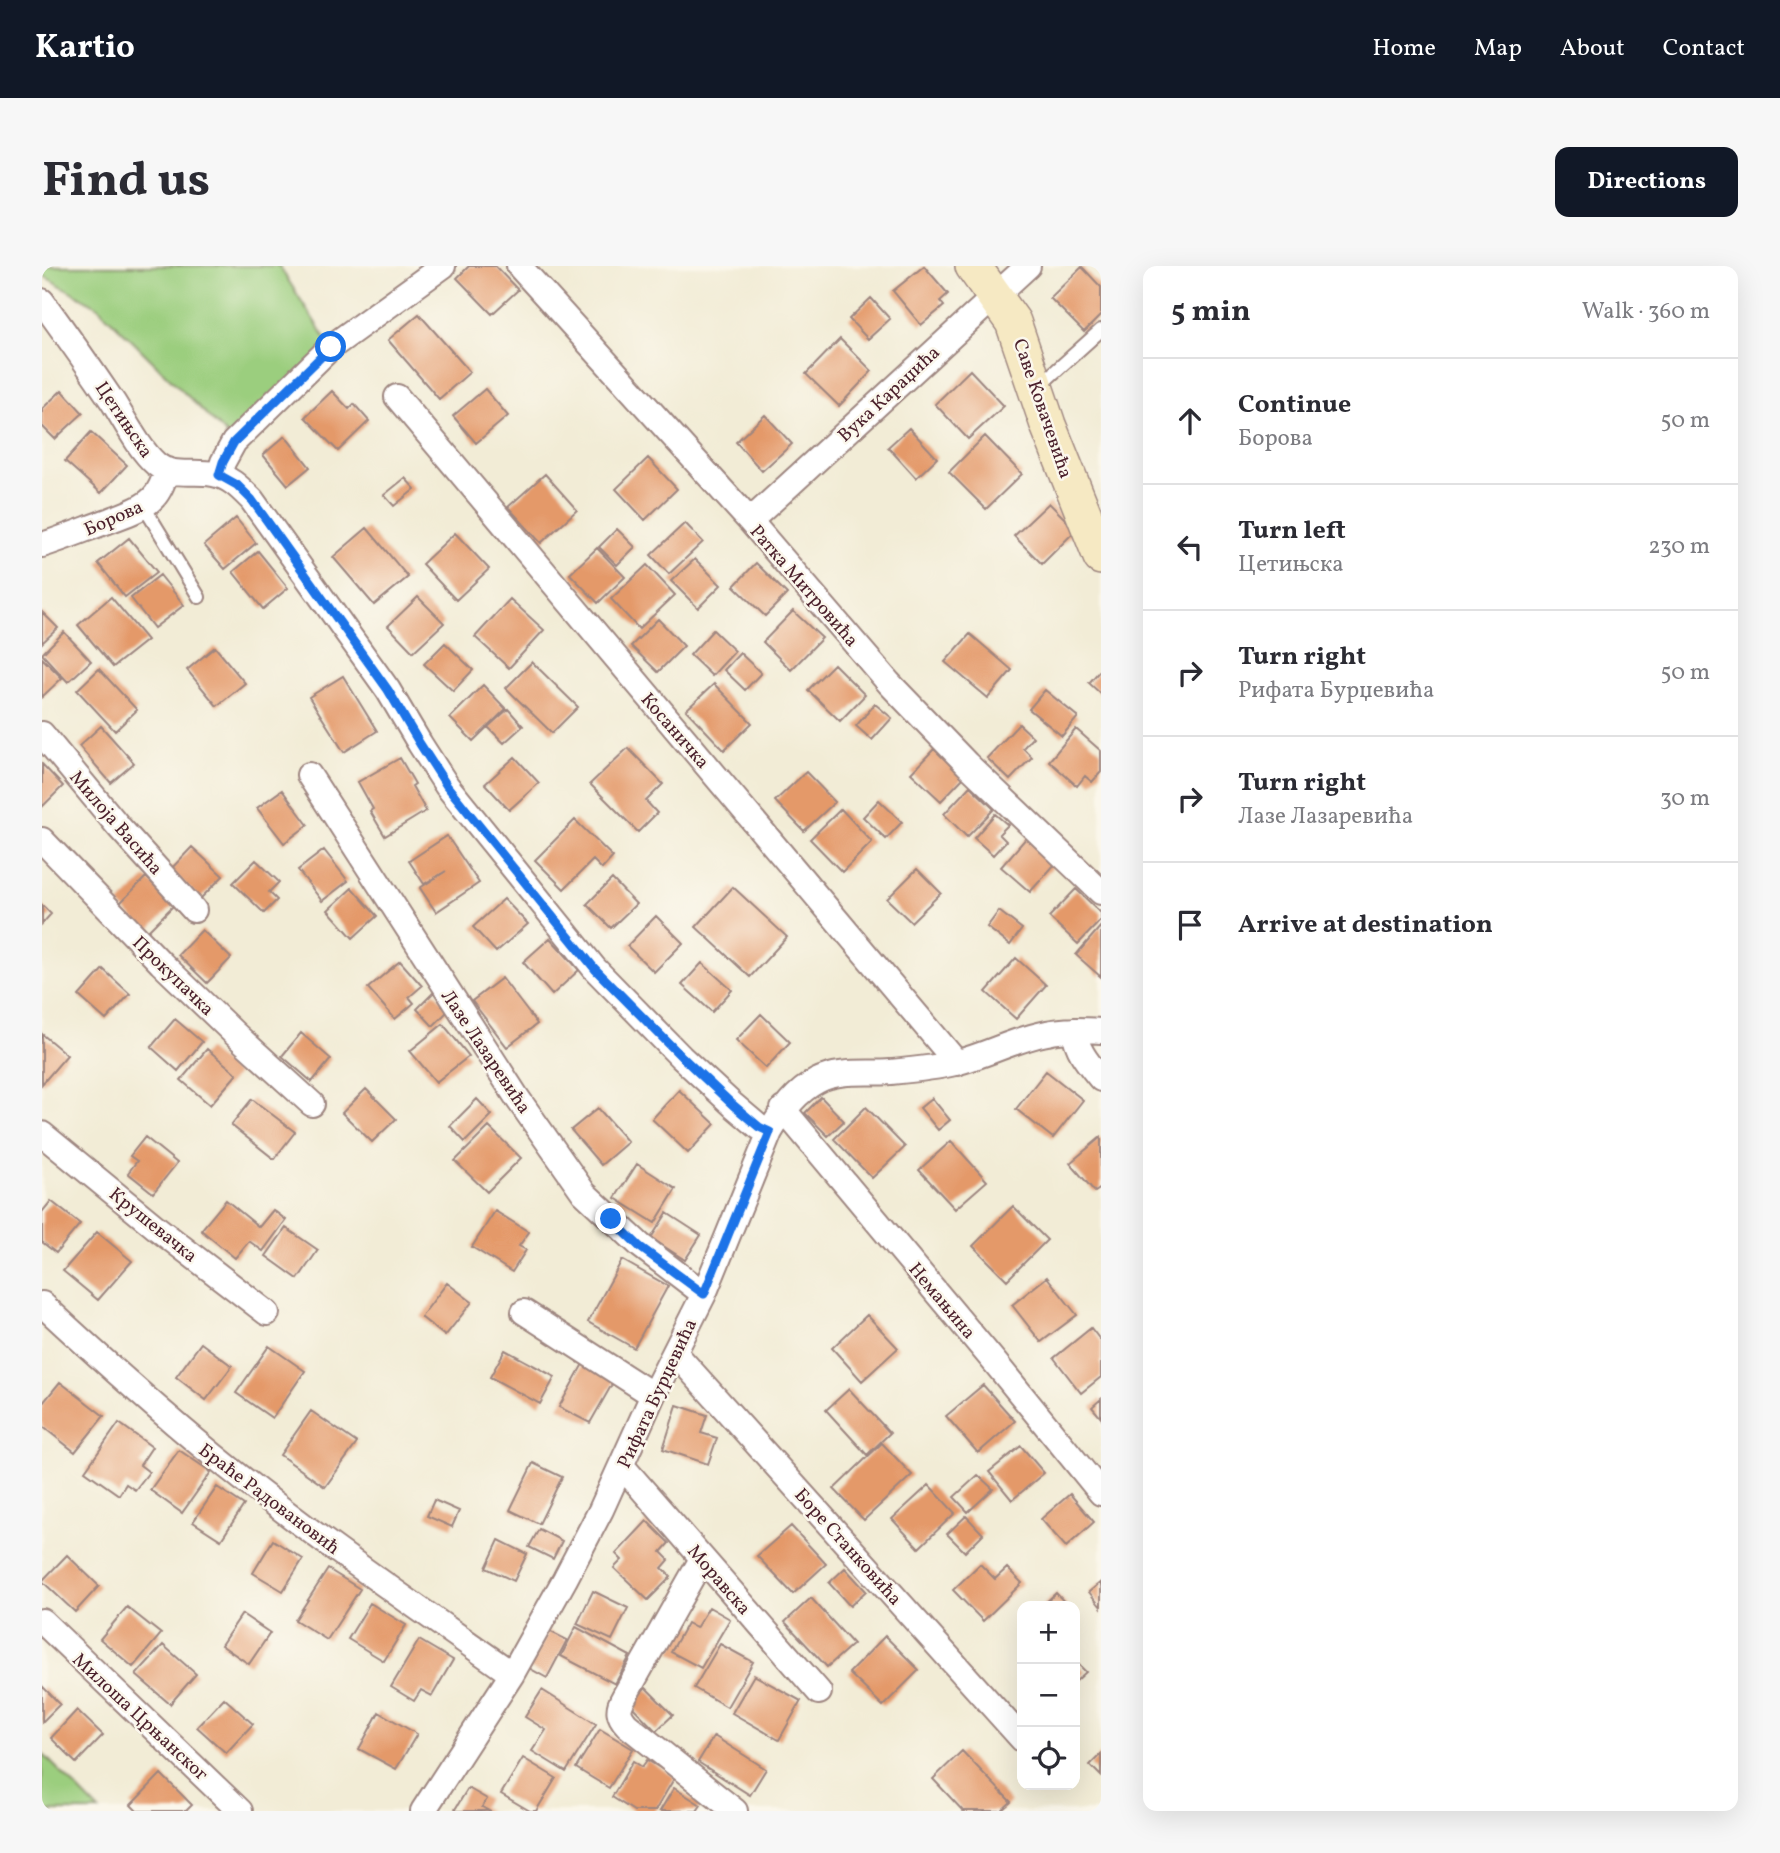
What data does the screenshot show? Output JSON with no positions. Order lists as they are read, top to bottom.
{
  "streets": {
    "street": [
      "Вука Караџића",
      "Саве Ковачевића",
      "Цетињска",
      "Борова",
      "Ратка Митровића",
      "Косаничка",
      "Милоја Васића",
      "Прокупачка",
      "Лазе Лазаревића",
      "Крушевачка",
      "Немањина",
      "Рифата Бурџевића",
      "Браће Радовановић",
      "Боре Станковића",
      "Моравска",
      "Милоша Црњанског"
    ]
  },
  "crossings": [
    ["Вука Караџића", "Саве Ковачевића"],
    ["Вука Караџића", "Ратка Митровића"],
    ["Цетињска", "Борова"],
    ["Косаничка", "Рифата Бурџевића"],
    ["Лазе Лазаревића", "Рифата Бурџевића"],
    ["Немањина", "Рифата Бурџевића"],
    ["Рифата Бурџевића", "Браће Радовановић"],
    ["Рифата Бурџевића", "Боре Станковића"],
    ["Рифата Бурџевића", "Моравска"]
  ],
  "page": {
    "header": "Kartio",
    "nav": [
      "Home",
      "Map",
      "About",
      "Contact"
    ],
    "buttons": "Directions",
    "title": "Find us",
    "heading": ["5 min", "Walk · 360 m"],
    "list": [
      ["Continue", "Борова", "50 m"],
      ["Turn left", "Цетињска", "230 m"],
      ["Turn right", "Рифата Бурџевића", "50 m"],
      ["Turn right", "Лазе Лазаревића", "30 m"],
      "Arrive at destination"
    ],
    "map_buttons": ["+", "−"]
  }
}
